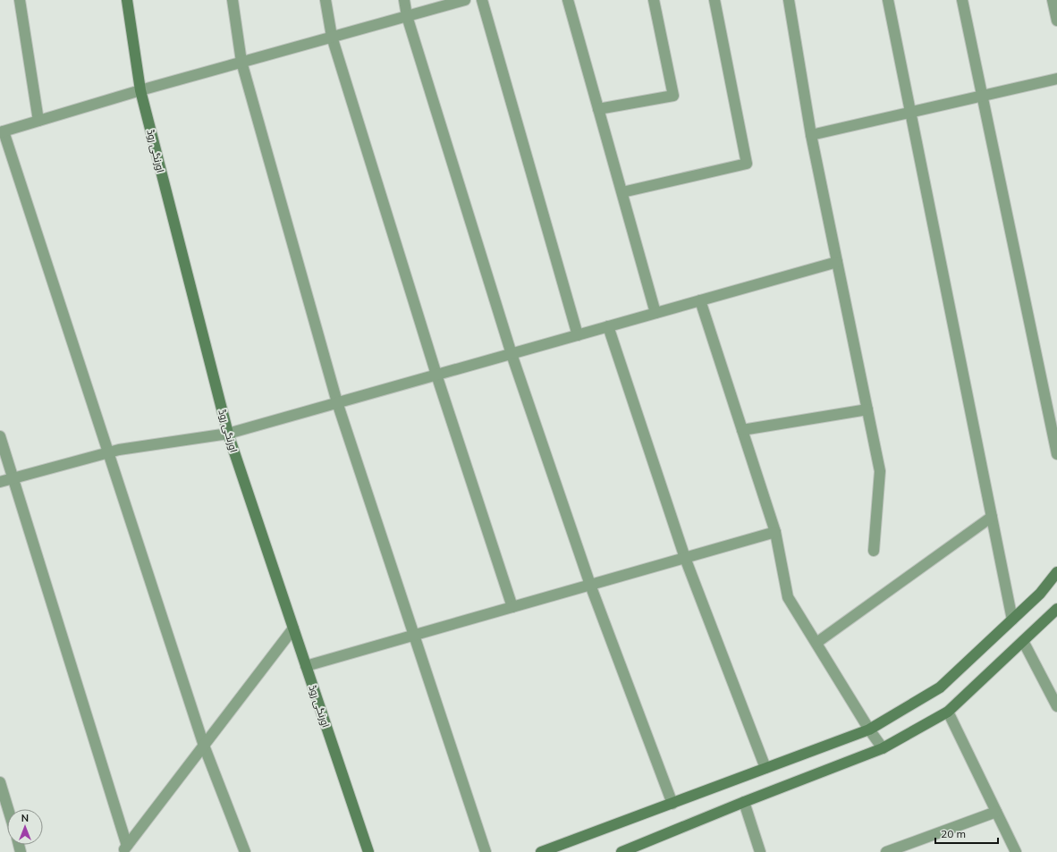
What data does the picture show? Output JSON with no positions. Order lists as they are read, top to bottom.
{
  "streets": {
    "main road": ["اورنگی روڈ"]
  },
  "scale_bar": "20 m",
  "north": "top"
}
